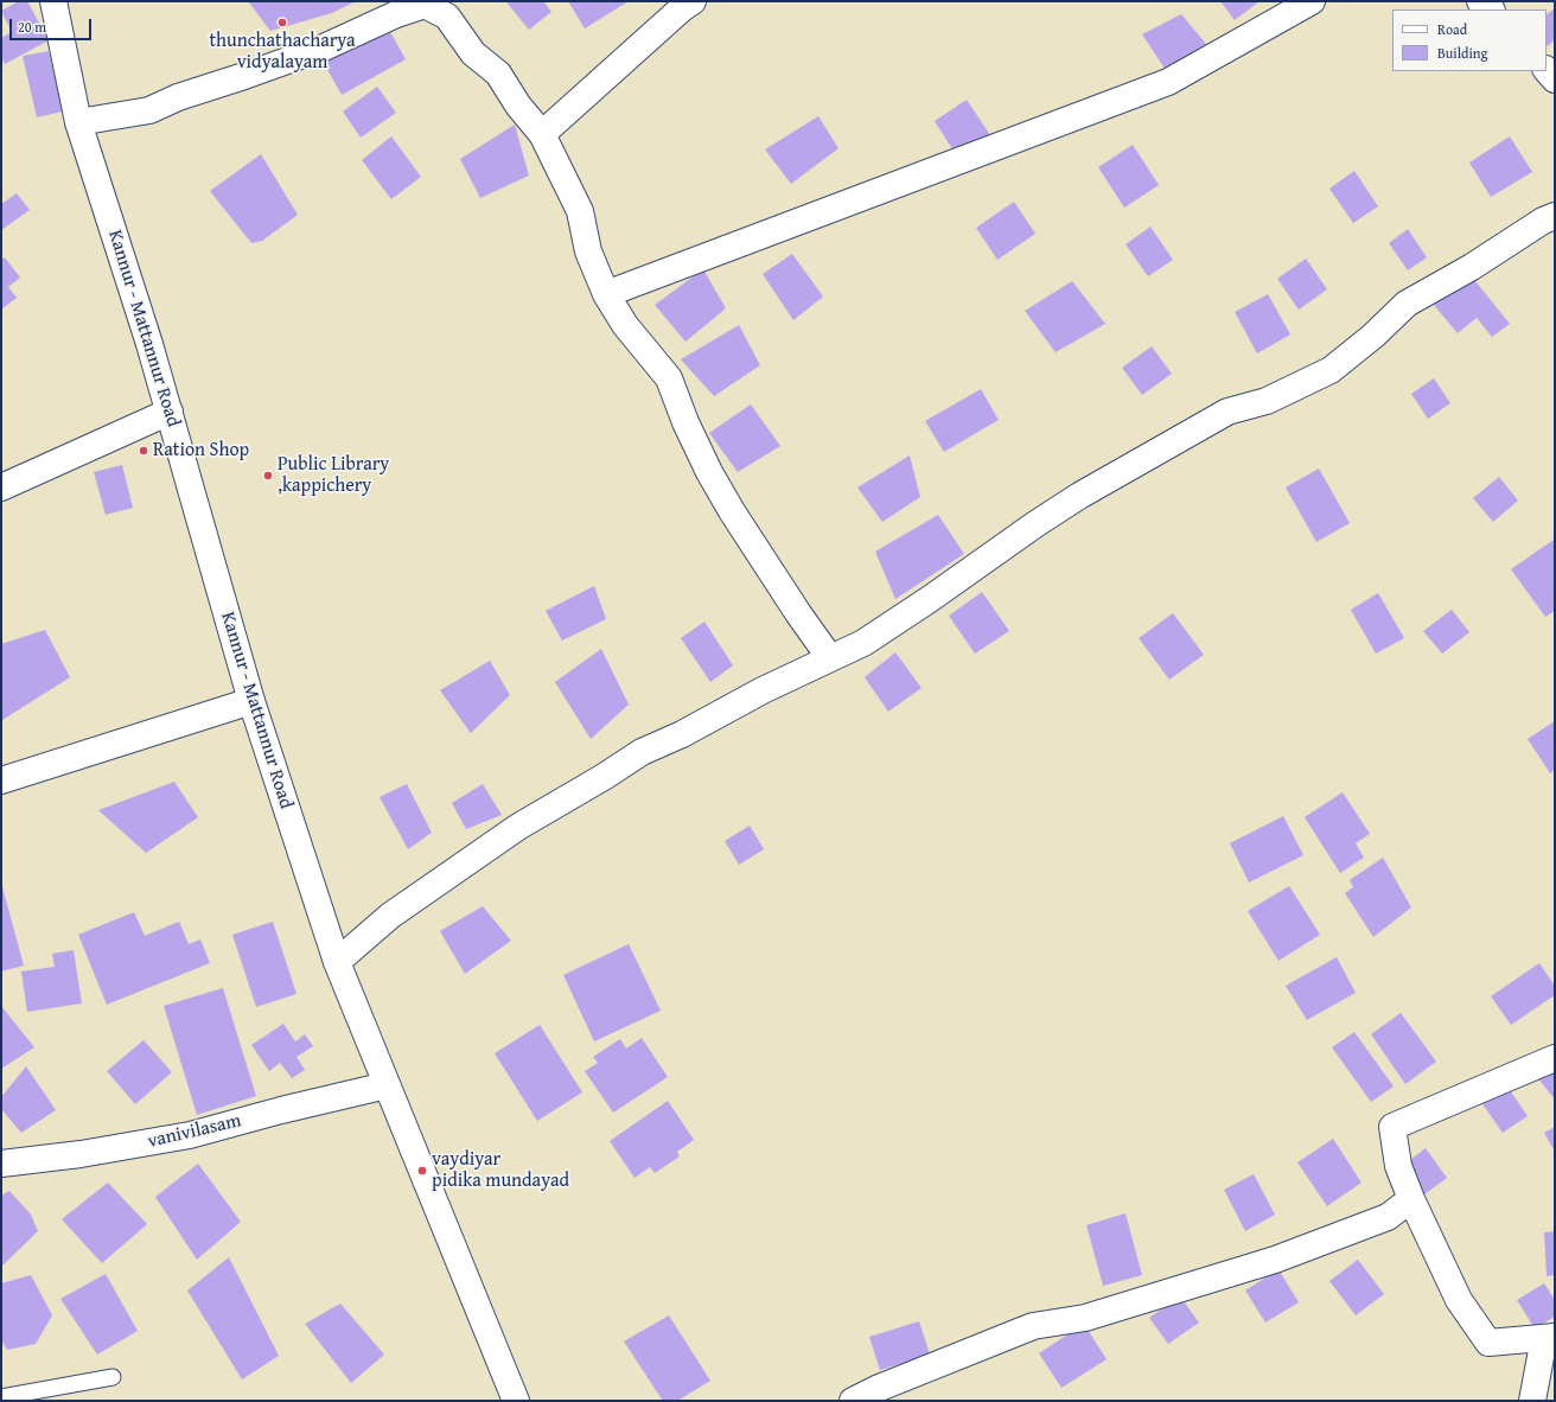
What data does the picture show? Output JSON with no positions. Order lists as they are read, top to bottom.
{
  "streets": {
    "street": ["Kannur - Mattannur Road", "vanivilasam"]
  },
  "crossings": [
    ["Kannur - Mattannur Road", "vanivilasam"]
  ],
  "places": [
    "thunchathacharya vidyalayam",
    "Ration Shop",
    "Public Library ,kappichery",
    "vaydiyar pidika mundayad"
  ],
  "legend": ["Road", "Building"],
  "scale_bar": "20 m"
}
